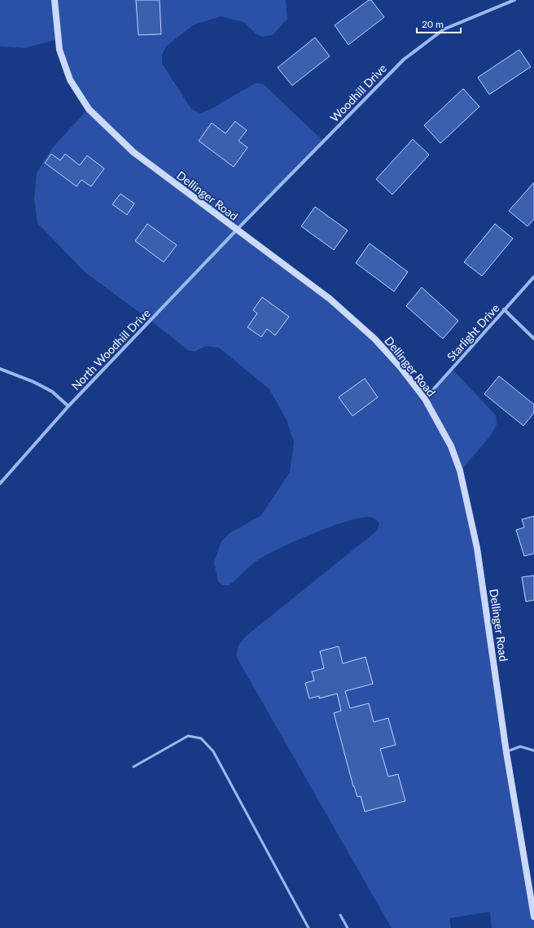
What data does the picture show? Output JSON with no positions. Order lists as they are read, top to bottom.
{
  "streets": {
    "street": [
      "Woodhill Drive",
      "Dellinger Road",
      "Starlight Drive",
      "North Woodhill Drive"
    ]
  },
  "crossings": [
    ["Woodhill Drive", "Dellinger Road"],
    ["Woodhill Drive", "North Woodhill Drive"],
    ["Dellinger Road", "Starlight Drive"],
    ["Dellinger Road", "North Woodhill Drive"]
  ],
  "scale_bar": "20 m"
}
